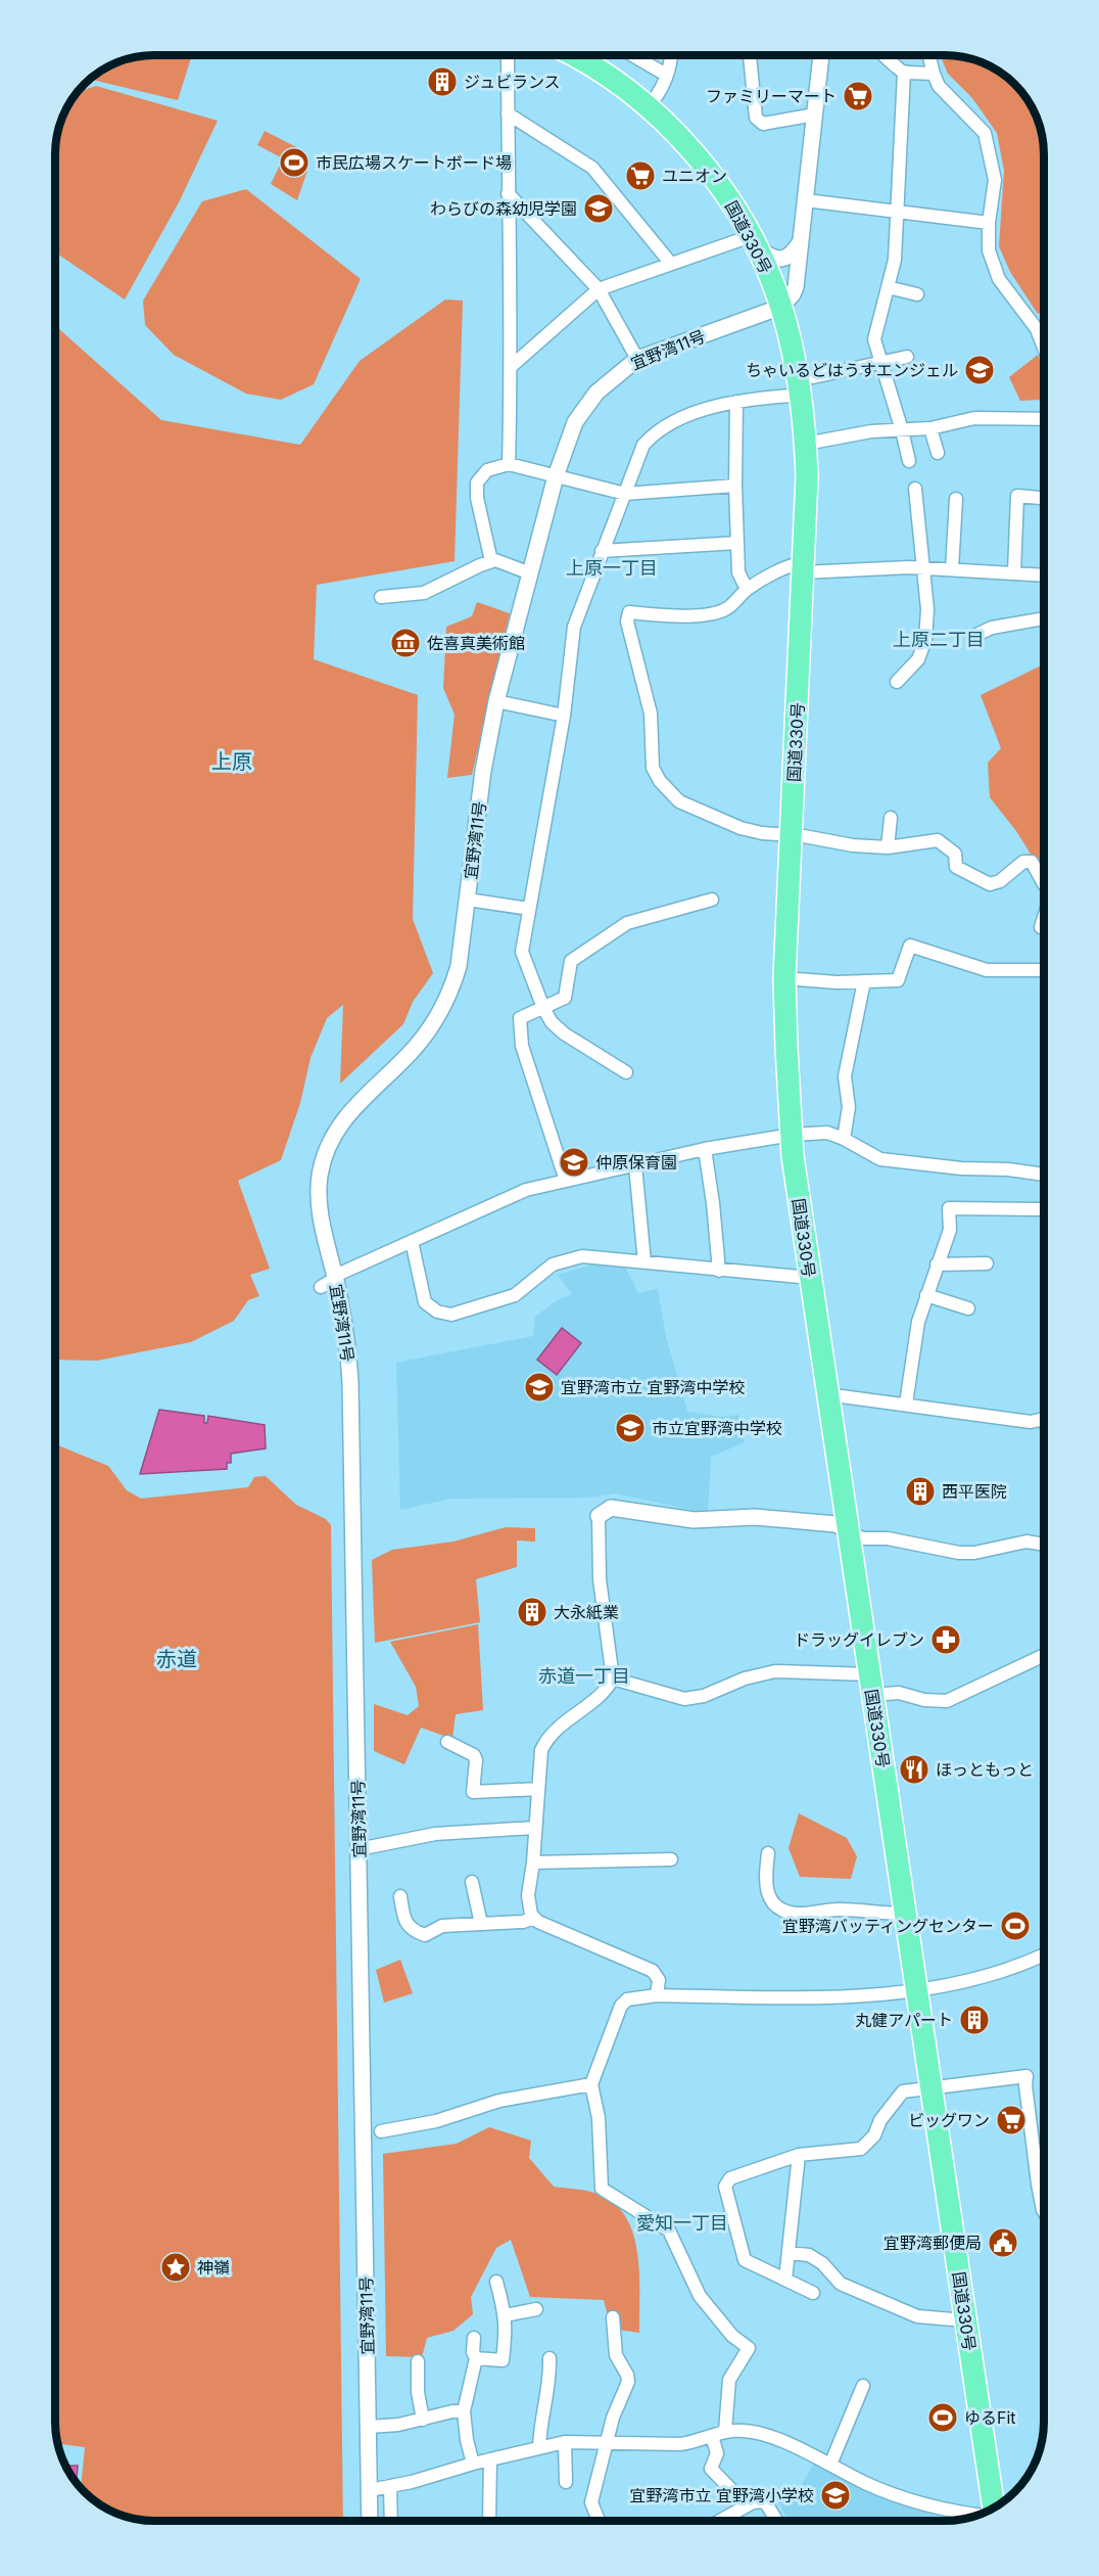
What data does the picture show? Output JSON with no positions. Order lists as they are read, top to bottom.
{
  "streets": {
    "highway": ["国道330号"],
    "street": ["宜野湾11号"]
  },
  "crossings": [
    ["国道330号", "宜野湾11号"]
  ],
  "districts": [
    "上原一丁目",
    "上原二丁目",
    "上原",
    "赤道",
    "赤道一丁目",
    "愛知一丁目"
  ],
  "places": {
    "building": [
      "ジュビランス",
      "西平医院",
      "大永紙業",
      "丸健アパート"
    ],
    "supermarket": ["ファミリーマート", "ユニオン", "ビッグワン"],
    "sports": ["市民広場スケートボード場", "宜野湾バッティングセンター", "ゆるFit"],
    "school or university": [
      "わらびの森幼児学園",
      "ちゃいるどはうすエンジェル",
      "仲原保育園",
      "宜野湾市立 宜野湾中学校",
      "市立宜野湾中学校",
      "宜野湾市立 宜野湾小学校"
    ],
    "museum": ["佐喜真美術館"],
    "pharmacy": ["ドラッグイレブン"],
    "restaurant": ["ほっともっと"],
    "public building": ["宜野湾郵便局"],
    "place": ["神嶺"]
  }
}
